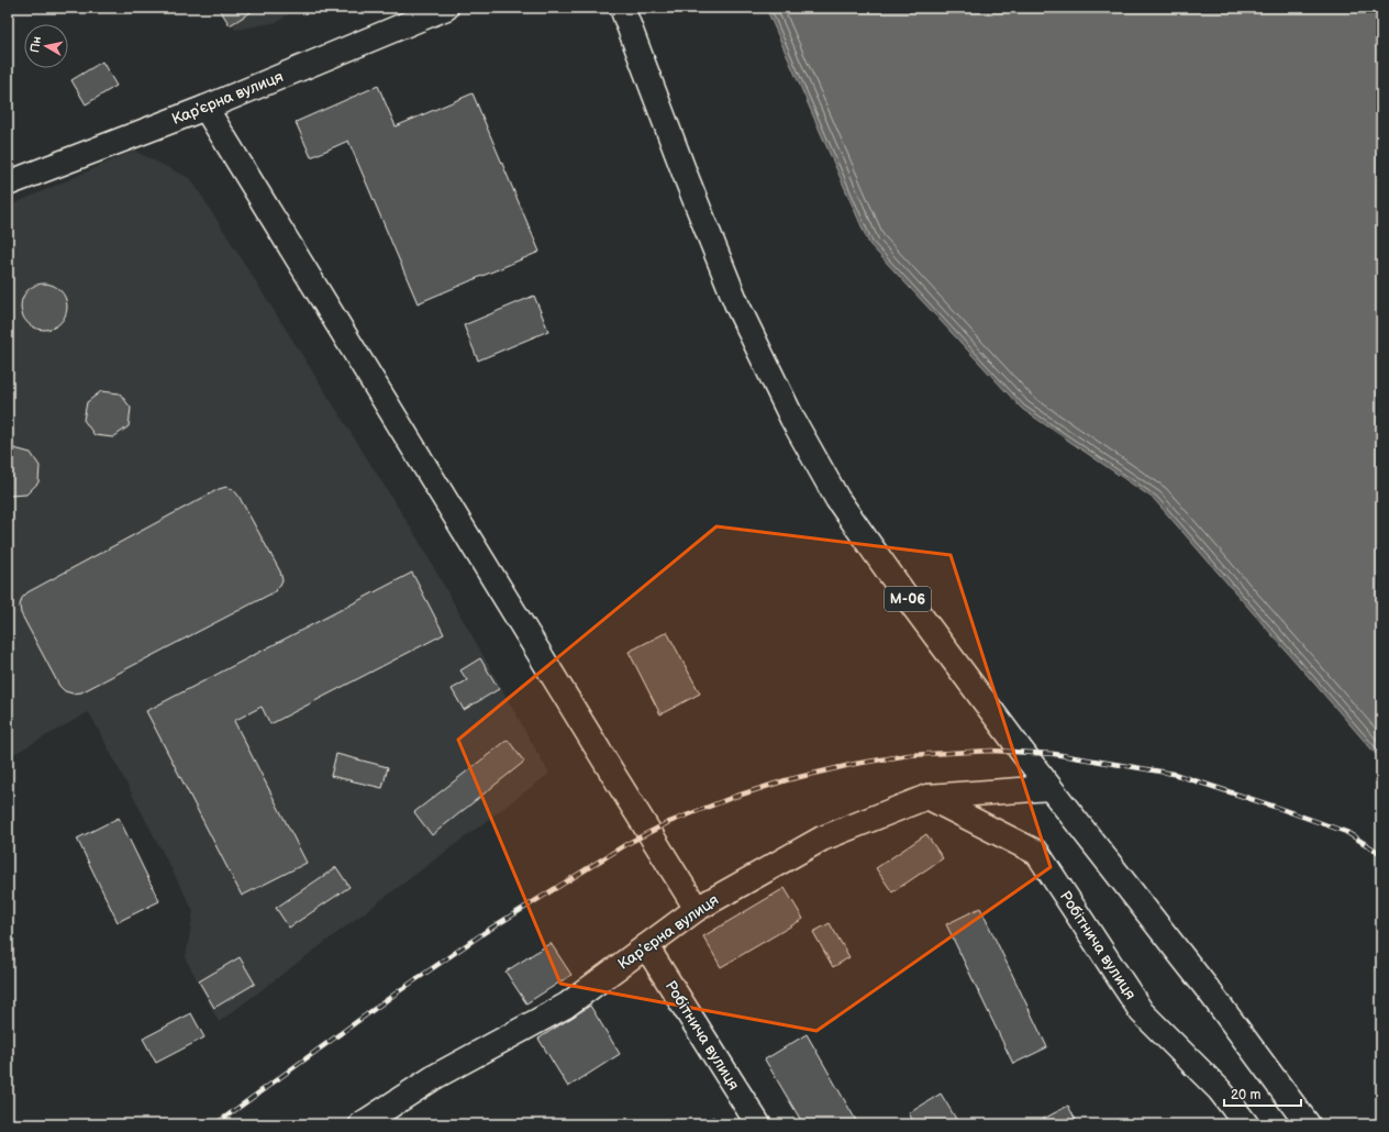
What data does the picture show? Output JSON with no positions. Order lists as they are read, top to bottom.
{
  "streets": {
    "main road": ["Карʼєрна вулиця", "М-06", "Робітнича вулиця"]
  },
  "crossings": [
    ["Карʼєрна вулиця", "М-06"],
    ["Карʼєрна вулиця", "Робітнича вулиця"]
  ],
  "scale_bar": "20 m",
  "north": "left"
}
